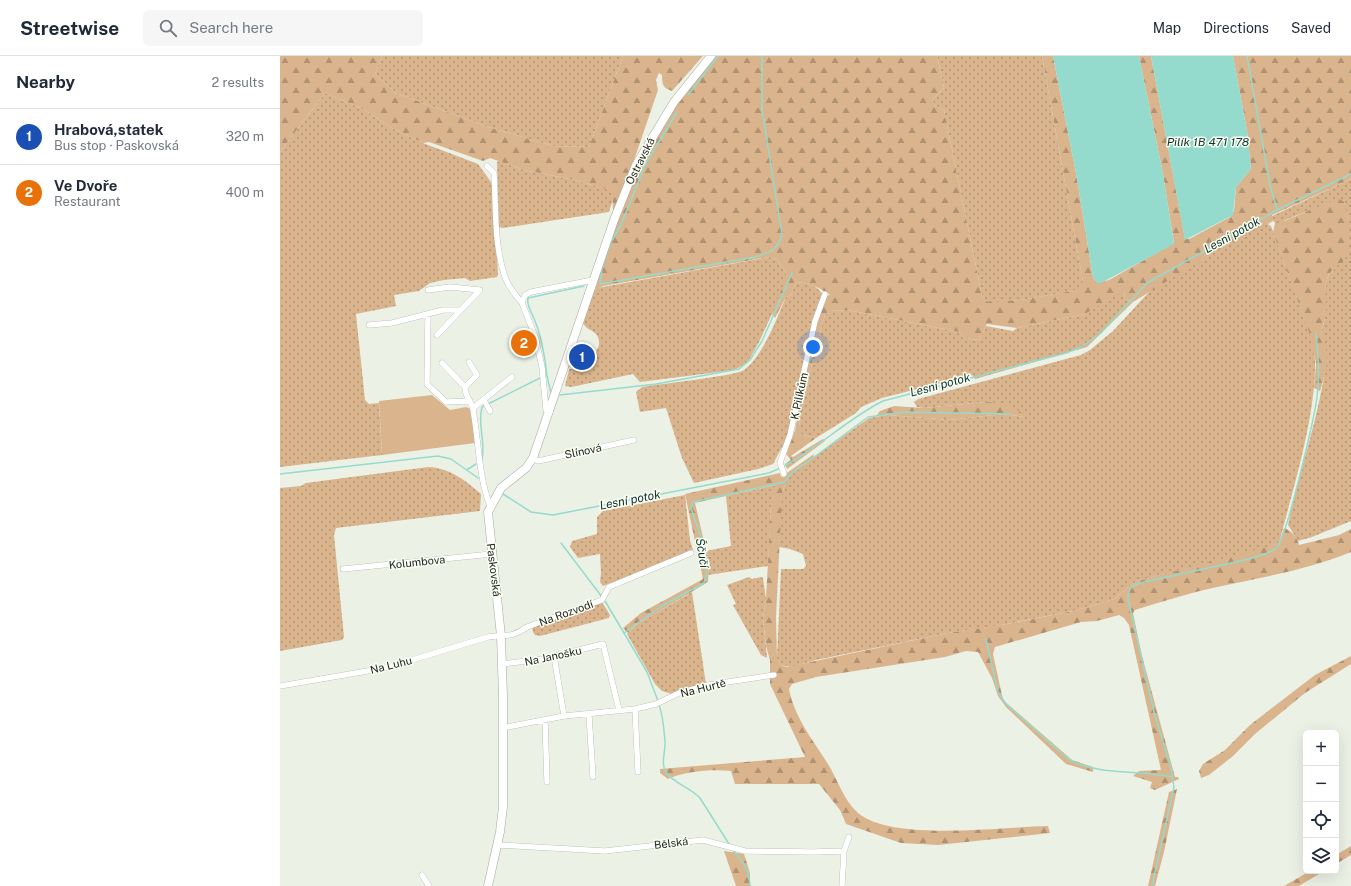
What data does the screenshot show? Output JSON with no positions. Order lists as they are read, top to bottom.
{
  "streets": {
    "street": [
      "Ostravská",
      "K Pilíkům",
      "Slínová",
      "Kolumbova",
      "Paskovská",
      "Na Rozvodí",
      "Na Janošku",
      "Na Luhu",
      "Na Hurtě",
      "Bělská"
    ]
  },
  "crossings": [
    ["Ostravská", "Paskovská"],
    ["Slínová", "Paskovská"],
    ["Kolumbova", "Paskovská"],
    ["Paskovská", "Na Rozvodí"],
    ["Paskovská", "Na Janošku"],
    ["Paskovská", "Na Luhu"],
    ["Paskovská", "Na Hurtě"],
    ["Paskovská", "Bělská"],
    ["Na Rozvodí", "Na Luhu"],
    ["Na Janošku", "Na Hurtě"]
  ],
  "water": ["Pilík 1B 471 178", "Lesní potok", "Ščučí"],
  "page": {
    "header": "Streetwise",
    "search": "Search here",
    "nav": ["Map", "Directions", "Saved"],
    "heading": ["Nearby", "2 results"],
    "list": [
      {
        "mark": "1",
        "name": "Hrabová,statek",
        "note": "Bus stop · Paskovská",
        "value": "320 m"
      },
      {
        "mark": "2",
        "name": "Ve Dvoře",
        "note": "Restaurant",
        "value": "400 m"
      }
    ],
    "pins": ["2", "1"],
    "map_buttons": ["+", "−"]
  }
}
